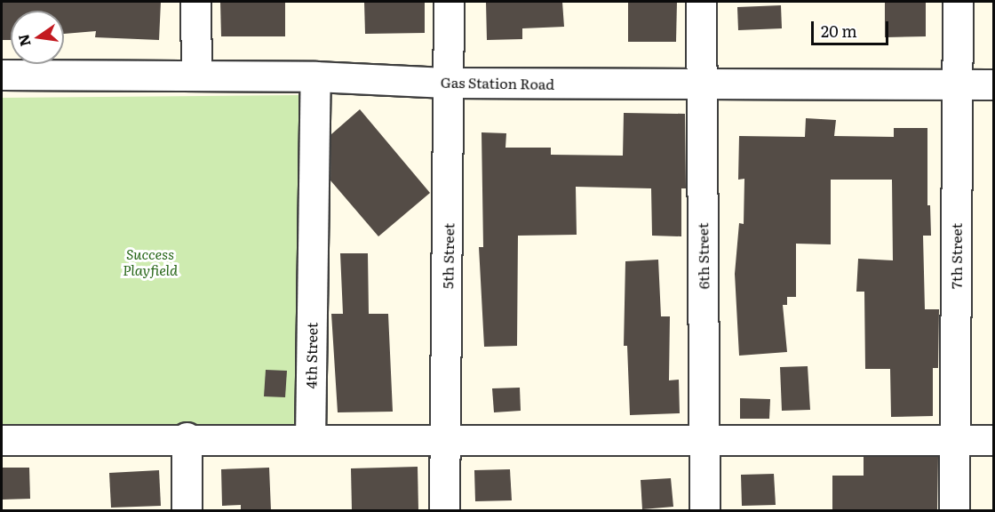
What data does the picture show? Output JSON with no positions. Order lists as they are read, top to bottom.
{
  "streets": {
    "street": [
      "Gas Station Road",
      "5th Street",
      "6th Street",
      "7th Street",
      "4th Street"
    ]
  },
  "crossings": [
    ["Gas Station Road", "5th Street"],
    ["Gas Station Road", "6th Street"],
    ["Gas Station Road", "7th Street"],
    ["Gas Station Road", "4th Street"]
  ],
  "parks": ["Success Playfield"],
  "scale_bar": "20 m",
  "north": "left"
}
